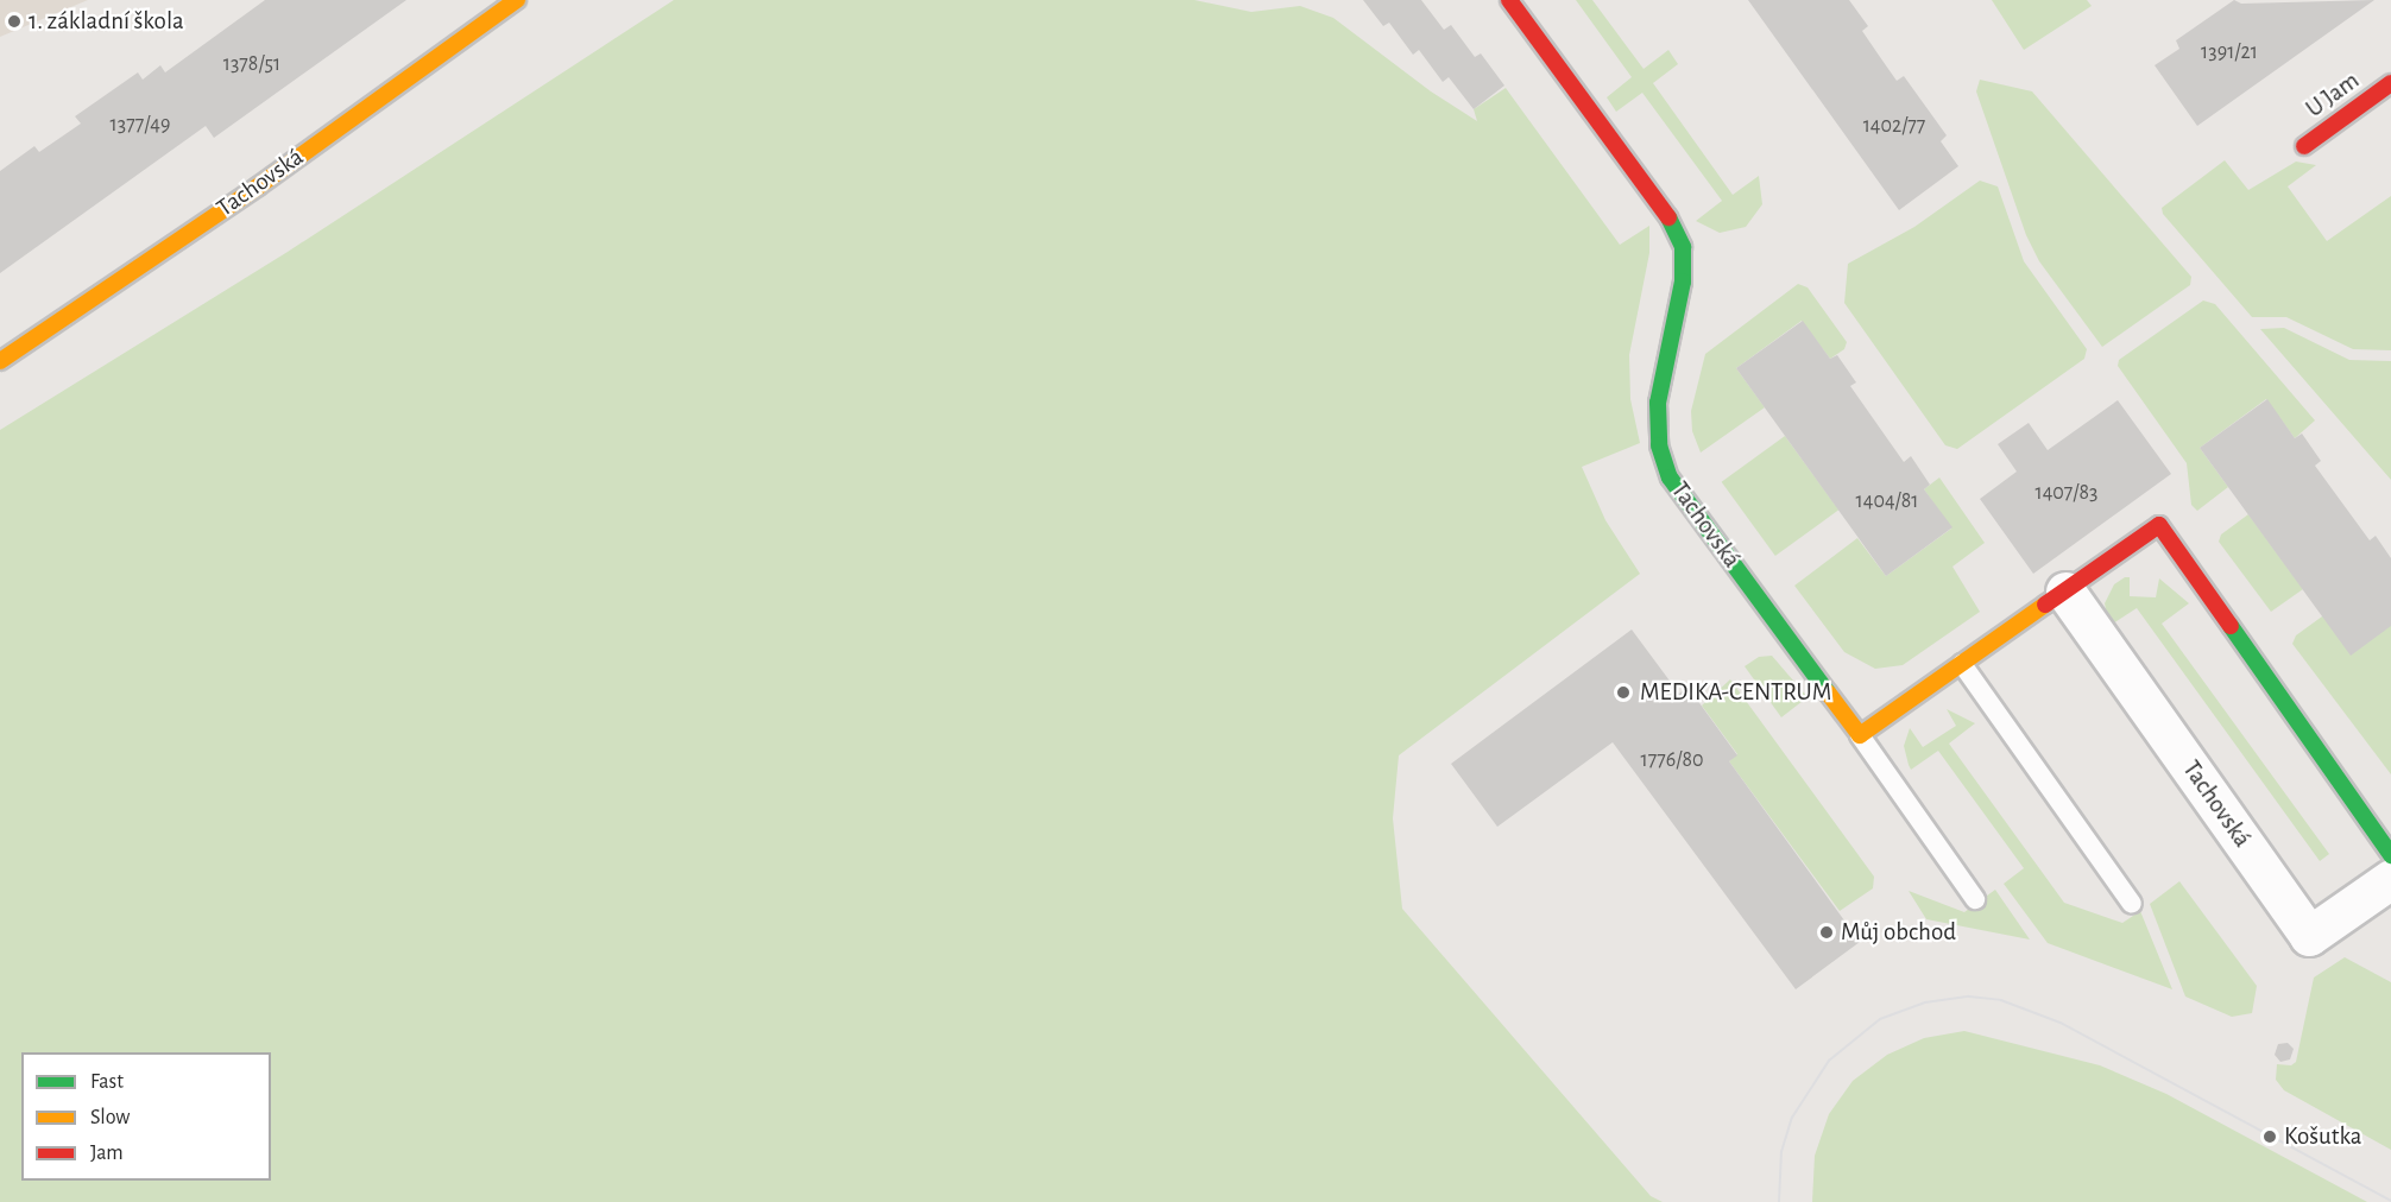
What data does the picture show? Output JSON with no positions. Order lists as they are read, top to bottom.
{
  "streets": {
    "street": ["U Jam", "Tachovská"]
  },
  "places": [
    "1. základní škola",
    "MEDIKA-CENTRUM",
    "Můj obchod",
    "Košutka"
  ],
  "house_numbers": [
    "1391/21",
    "1378/51",
    "1377/49",
    "1402/77",
    "1407/83",
    "1404/81",
    "1776/80"
  ],
  "legend": ["Fast", "Slow", "Jam"]
}
